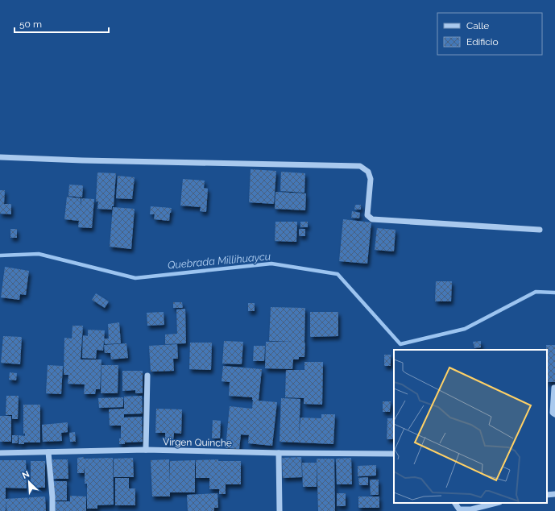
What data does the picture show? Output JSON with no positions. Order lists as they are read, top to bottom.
{
  "streets": {
    "street": ["Virgen Quinche"]
  },
  "water": ["Quebrada Millihuaycu"],
  "legend": ["Calle", "Edificio"],
  "scale_bar": "50 m",
  "north": "top left"
}
